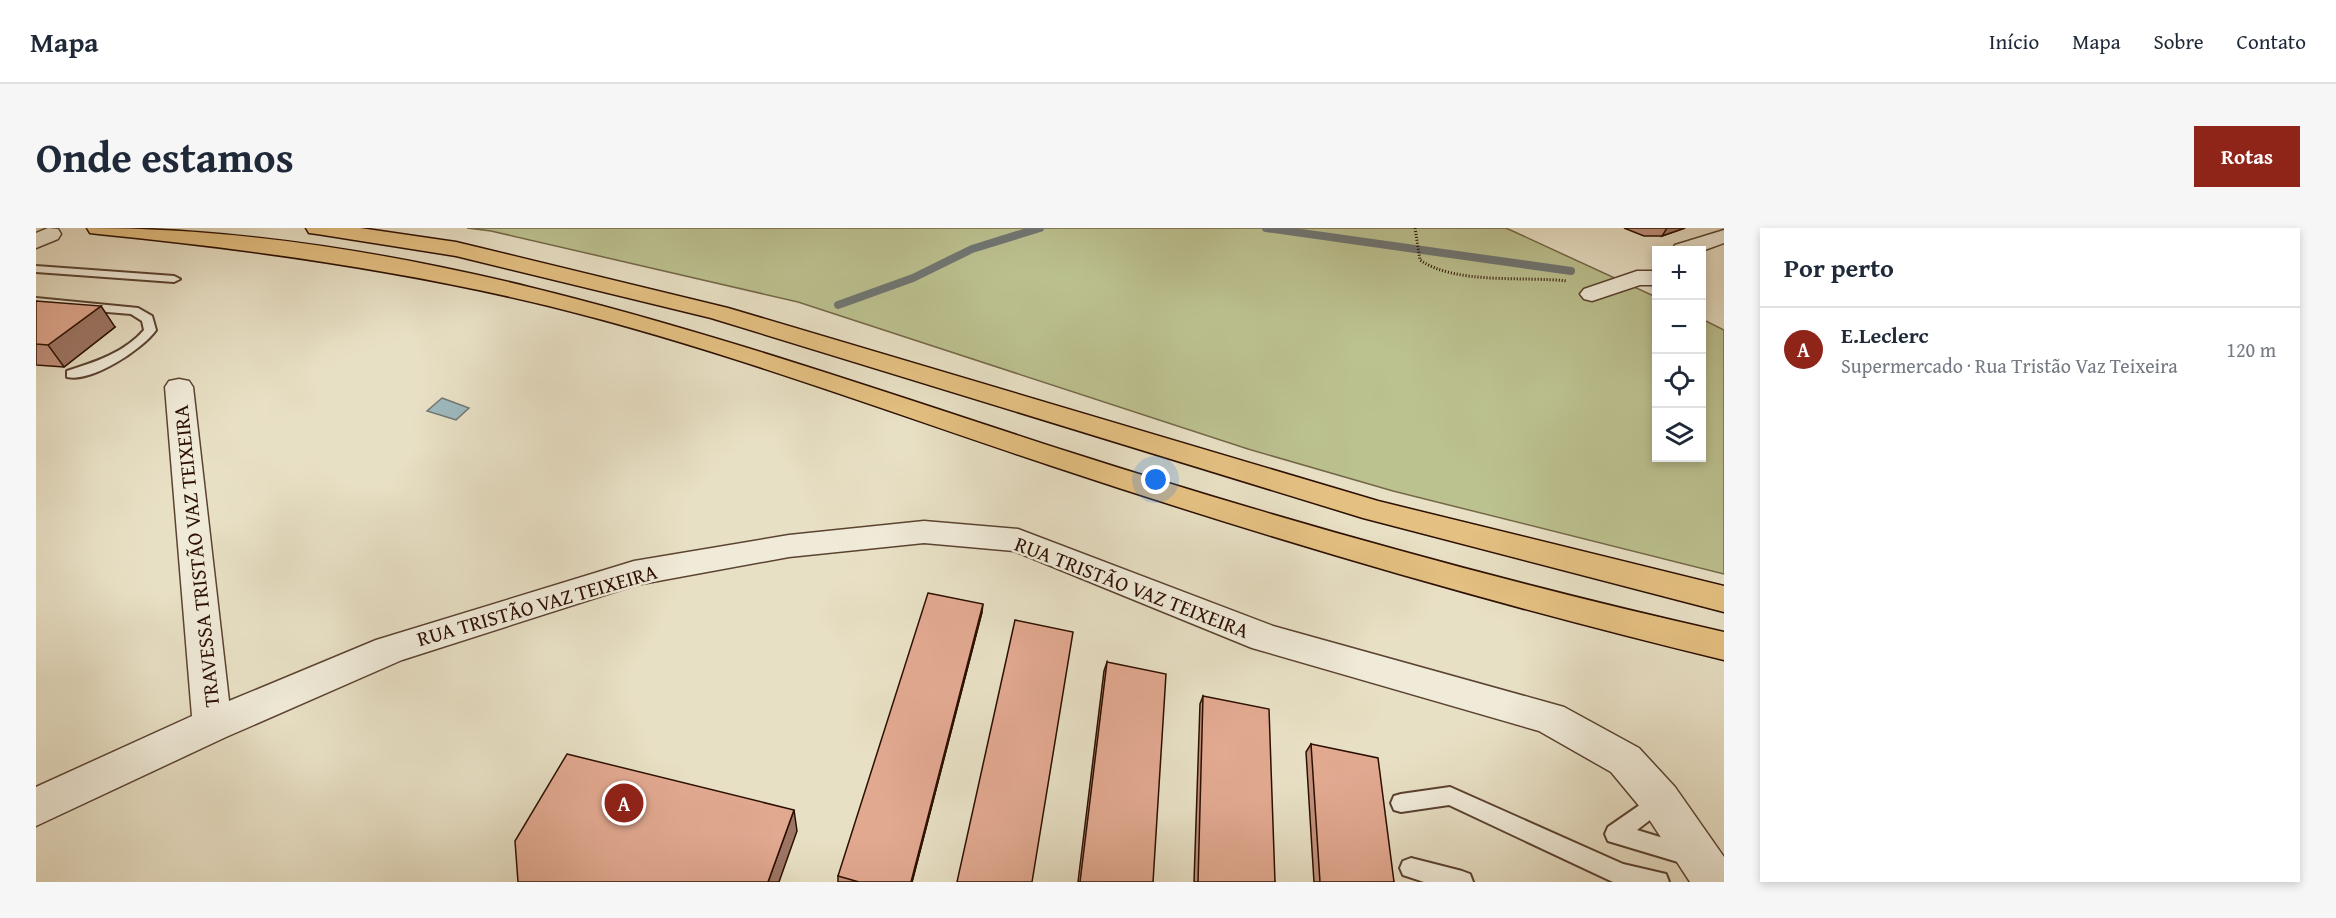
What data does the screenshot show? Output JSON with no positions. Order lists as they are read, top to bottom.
{
  "streets": {
    "street": ["TRAVESSA TRISTÃO VAZ TEIXEIRA", "RUA TRISTÃO VAZ TEIXEIRA"]
  },
  "crossings": [
    ["TRAVESSA TRISTÃO VAZ TEIXEIRA", "RUA TRISTÃO VAZ TEIXEIRA"]
  ],
  "page": {
    "header": "Mapa",
    "nav": [
      "Início",
      "Mapa",
      "Sobre",
      "Contato"
    ],
    "title": "Onde estamos",
    "buttons": "Rotas",
    "heading": "Por perto",
    "map_buttons": ["+", "−"],
    "list": [
      {
        "mark": "A",
        "name": "E.Leclerc",
        "note": "Supermercado · Rua Tristão Vaz Teixeira",
        "value": "120 m"
      }
    ],
    "pins": "A"
  }
}
